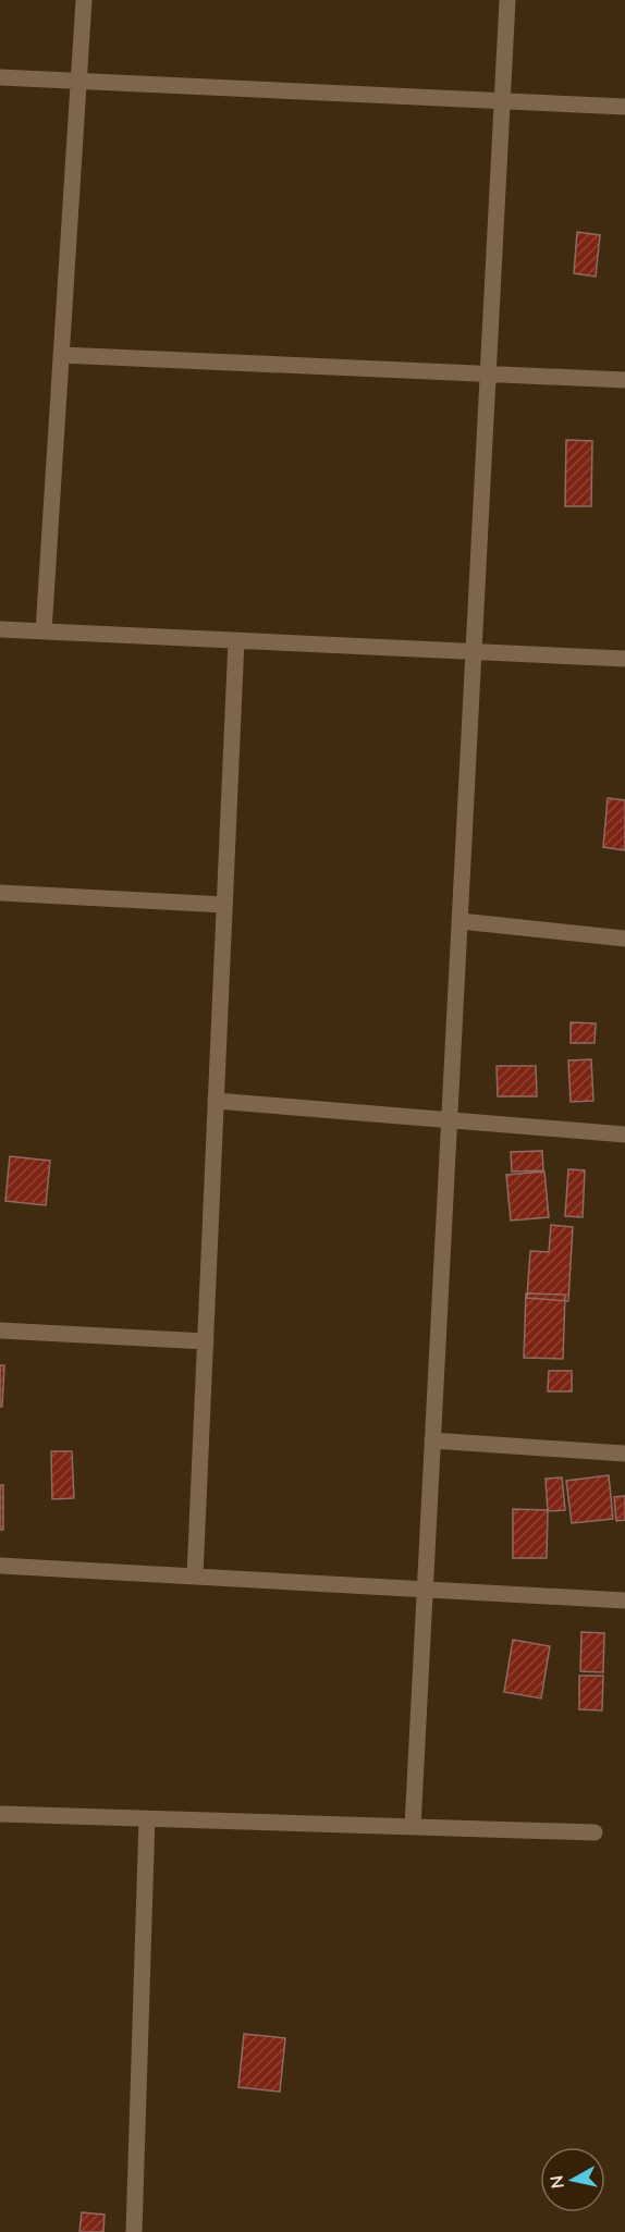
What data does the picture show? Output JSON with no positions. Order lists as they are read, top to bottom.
{
  "north": "left"
}
